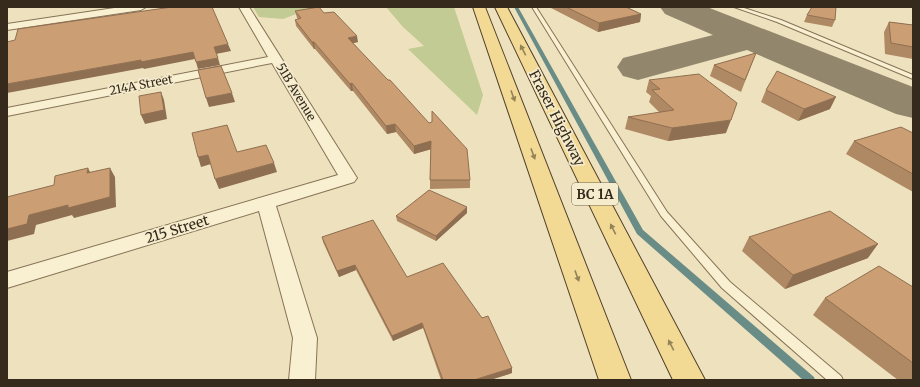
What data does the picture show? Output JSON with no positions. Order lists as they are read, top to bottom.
{
  "streets": {
    "main road": ["Fraser Highway", "BC 1A"],
    "street": ["214A Street", "51B Avenue", "215 Street"]
  },
  "crossings": [
    ["214A Street", "51B Avenue"],
    ["51B Avenue", "215 Street"]
  ]
}
